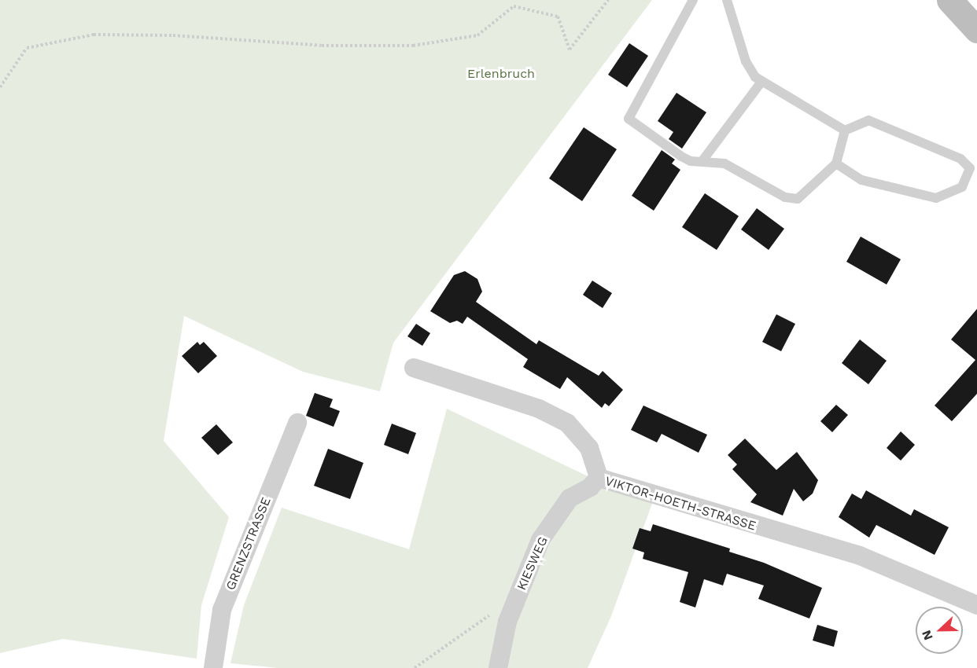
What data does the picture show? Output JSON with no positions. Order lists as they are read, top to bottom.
{
  "streets": {
    "street": ["VIKTOR-HOETH-STRASSE", "GRENZSTRASSE", "KIESWEG"]
  },
  "crossings": [
    ["VIKTOR-HOETH-STRASSE", "KIESWEG"]
  ],
  "parks": ["Erlenbruch"],
  "north": "left"
}
